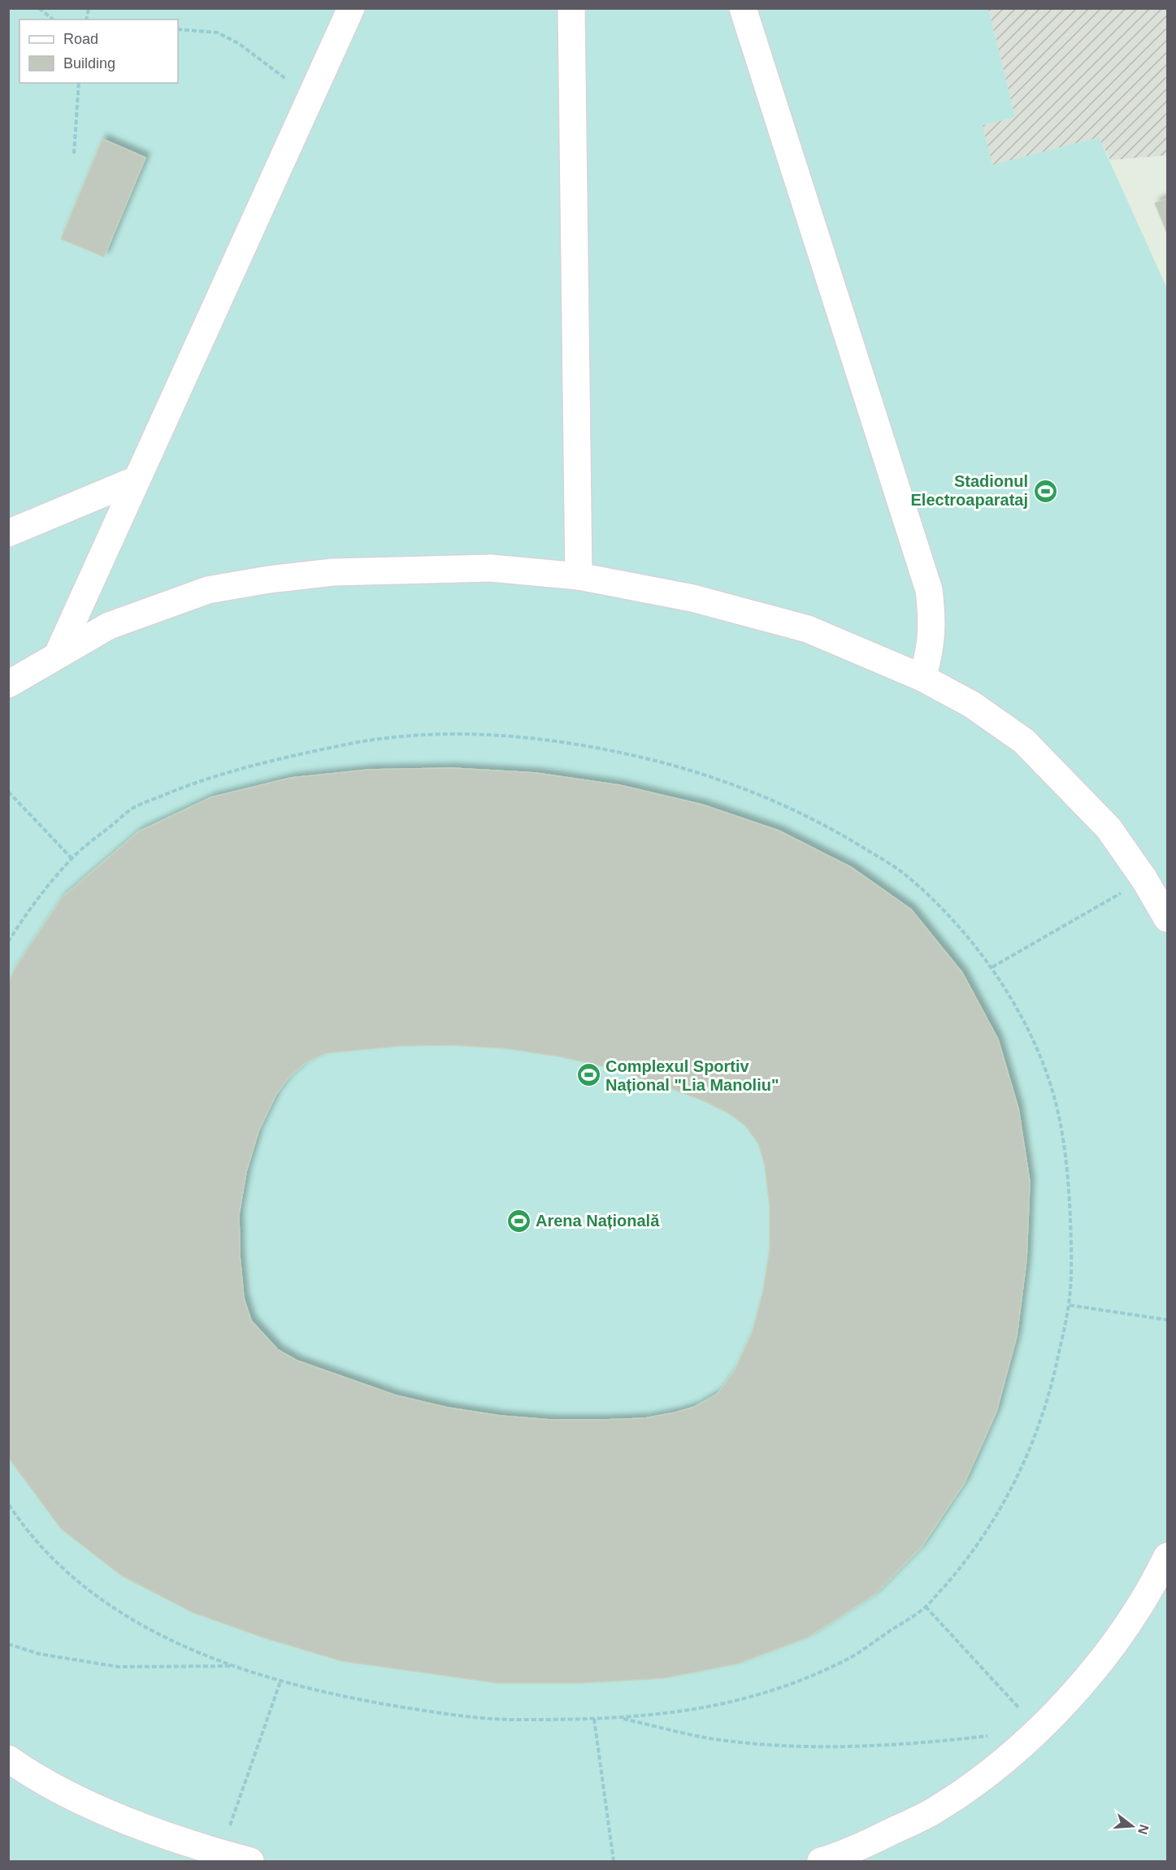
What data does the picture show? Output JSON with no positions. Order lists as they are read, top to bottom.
{
  "places": {
    "sports": ["Stadionul Electroaparataj", "Complexul Sportiv Național \"Lia Manoliu\"", "Arena Națională"]
  },
  "legend": ["Road", "Building"],
  "north": "right"
}
